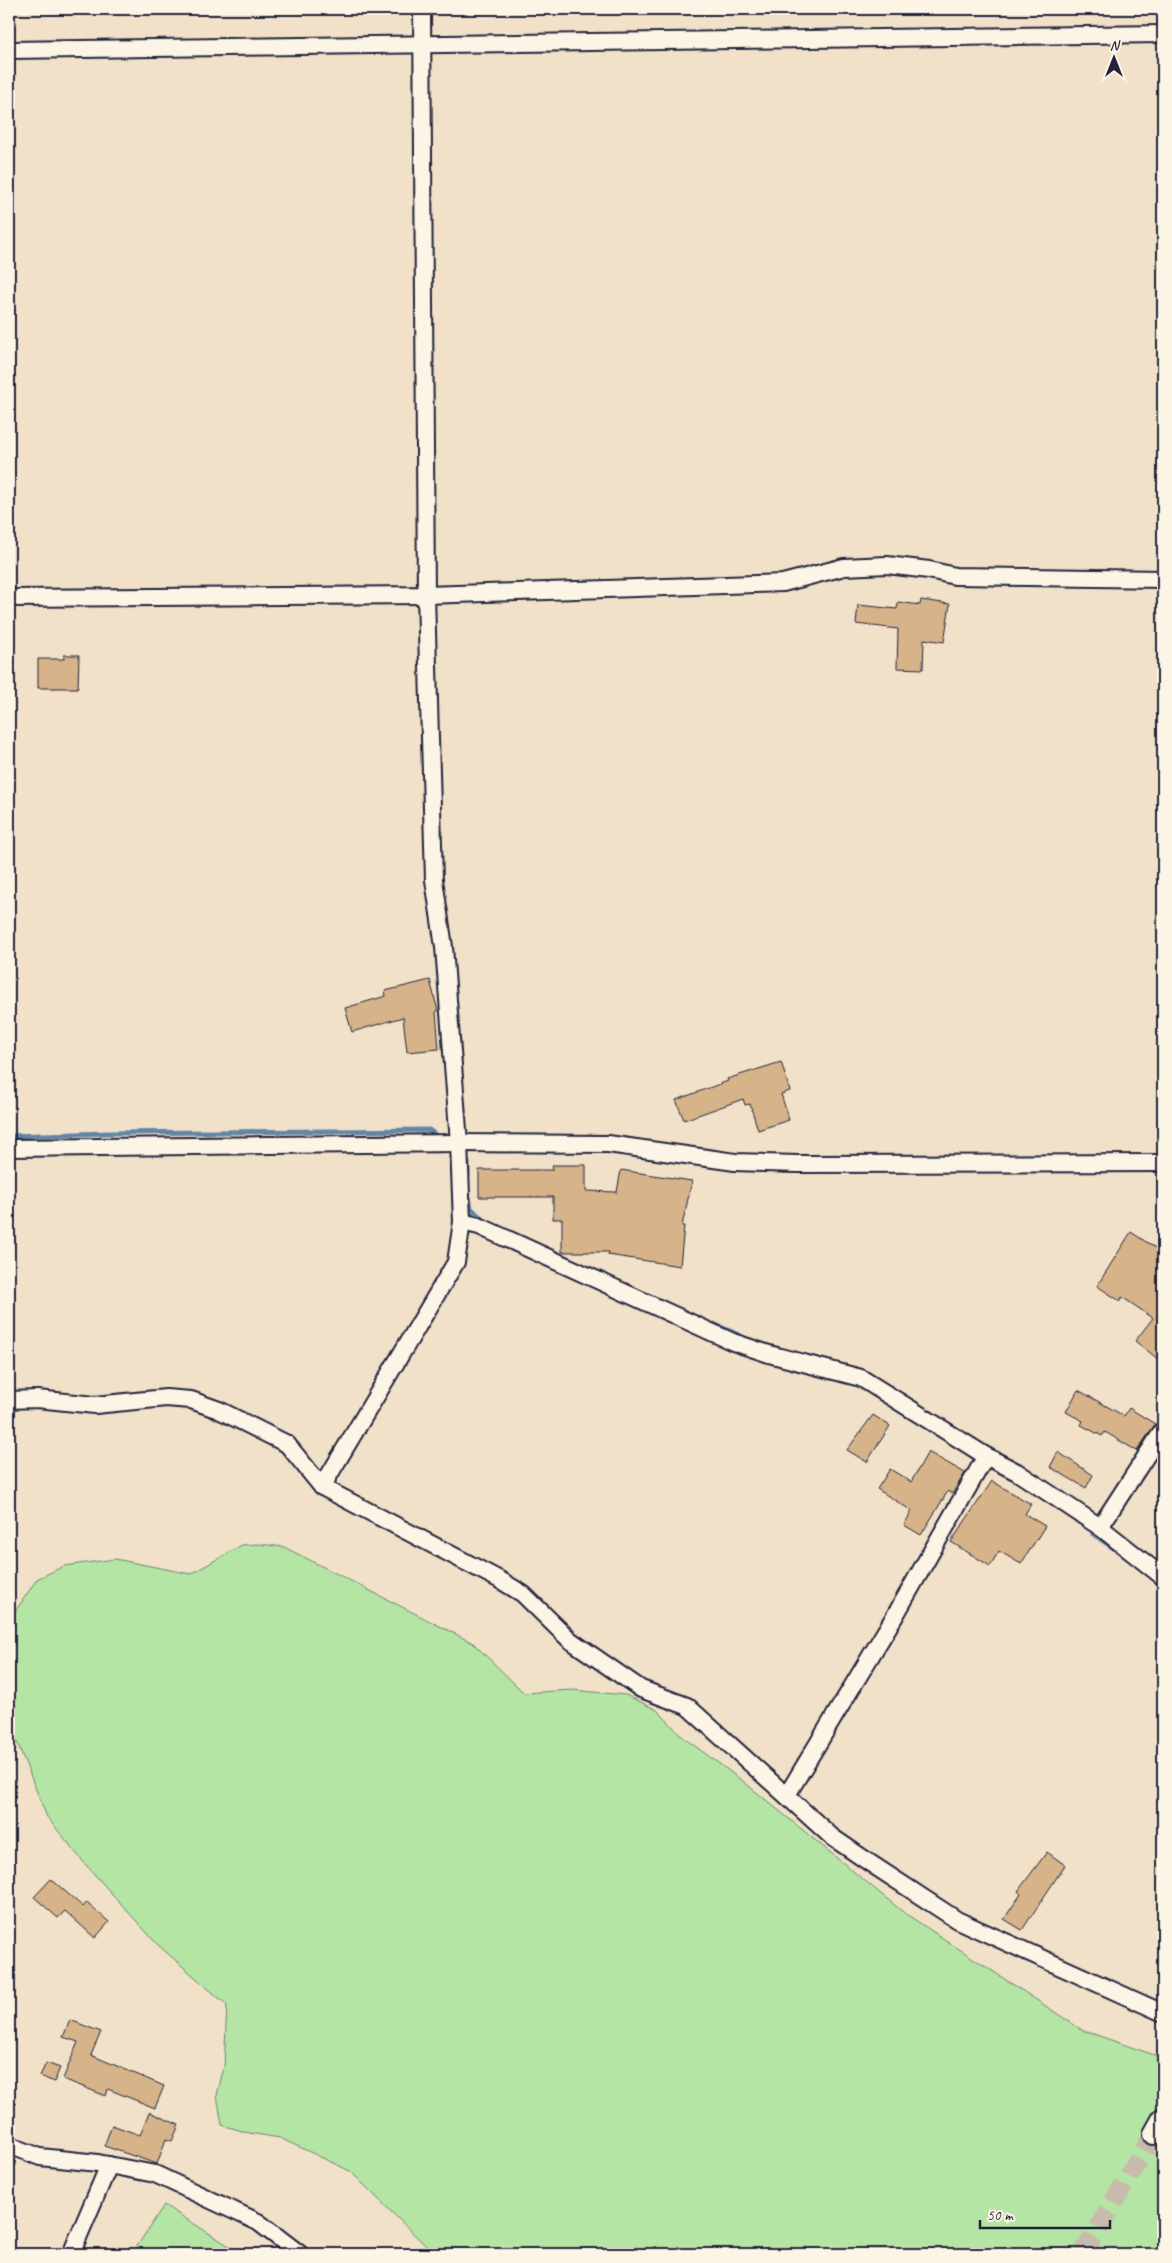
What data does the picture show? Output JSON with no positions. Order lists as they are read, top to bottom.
{
  "scale_bar": "50 m",
  "north": "top"
}
